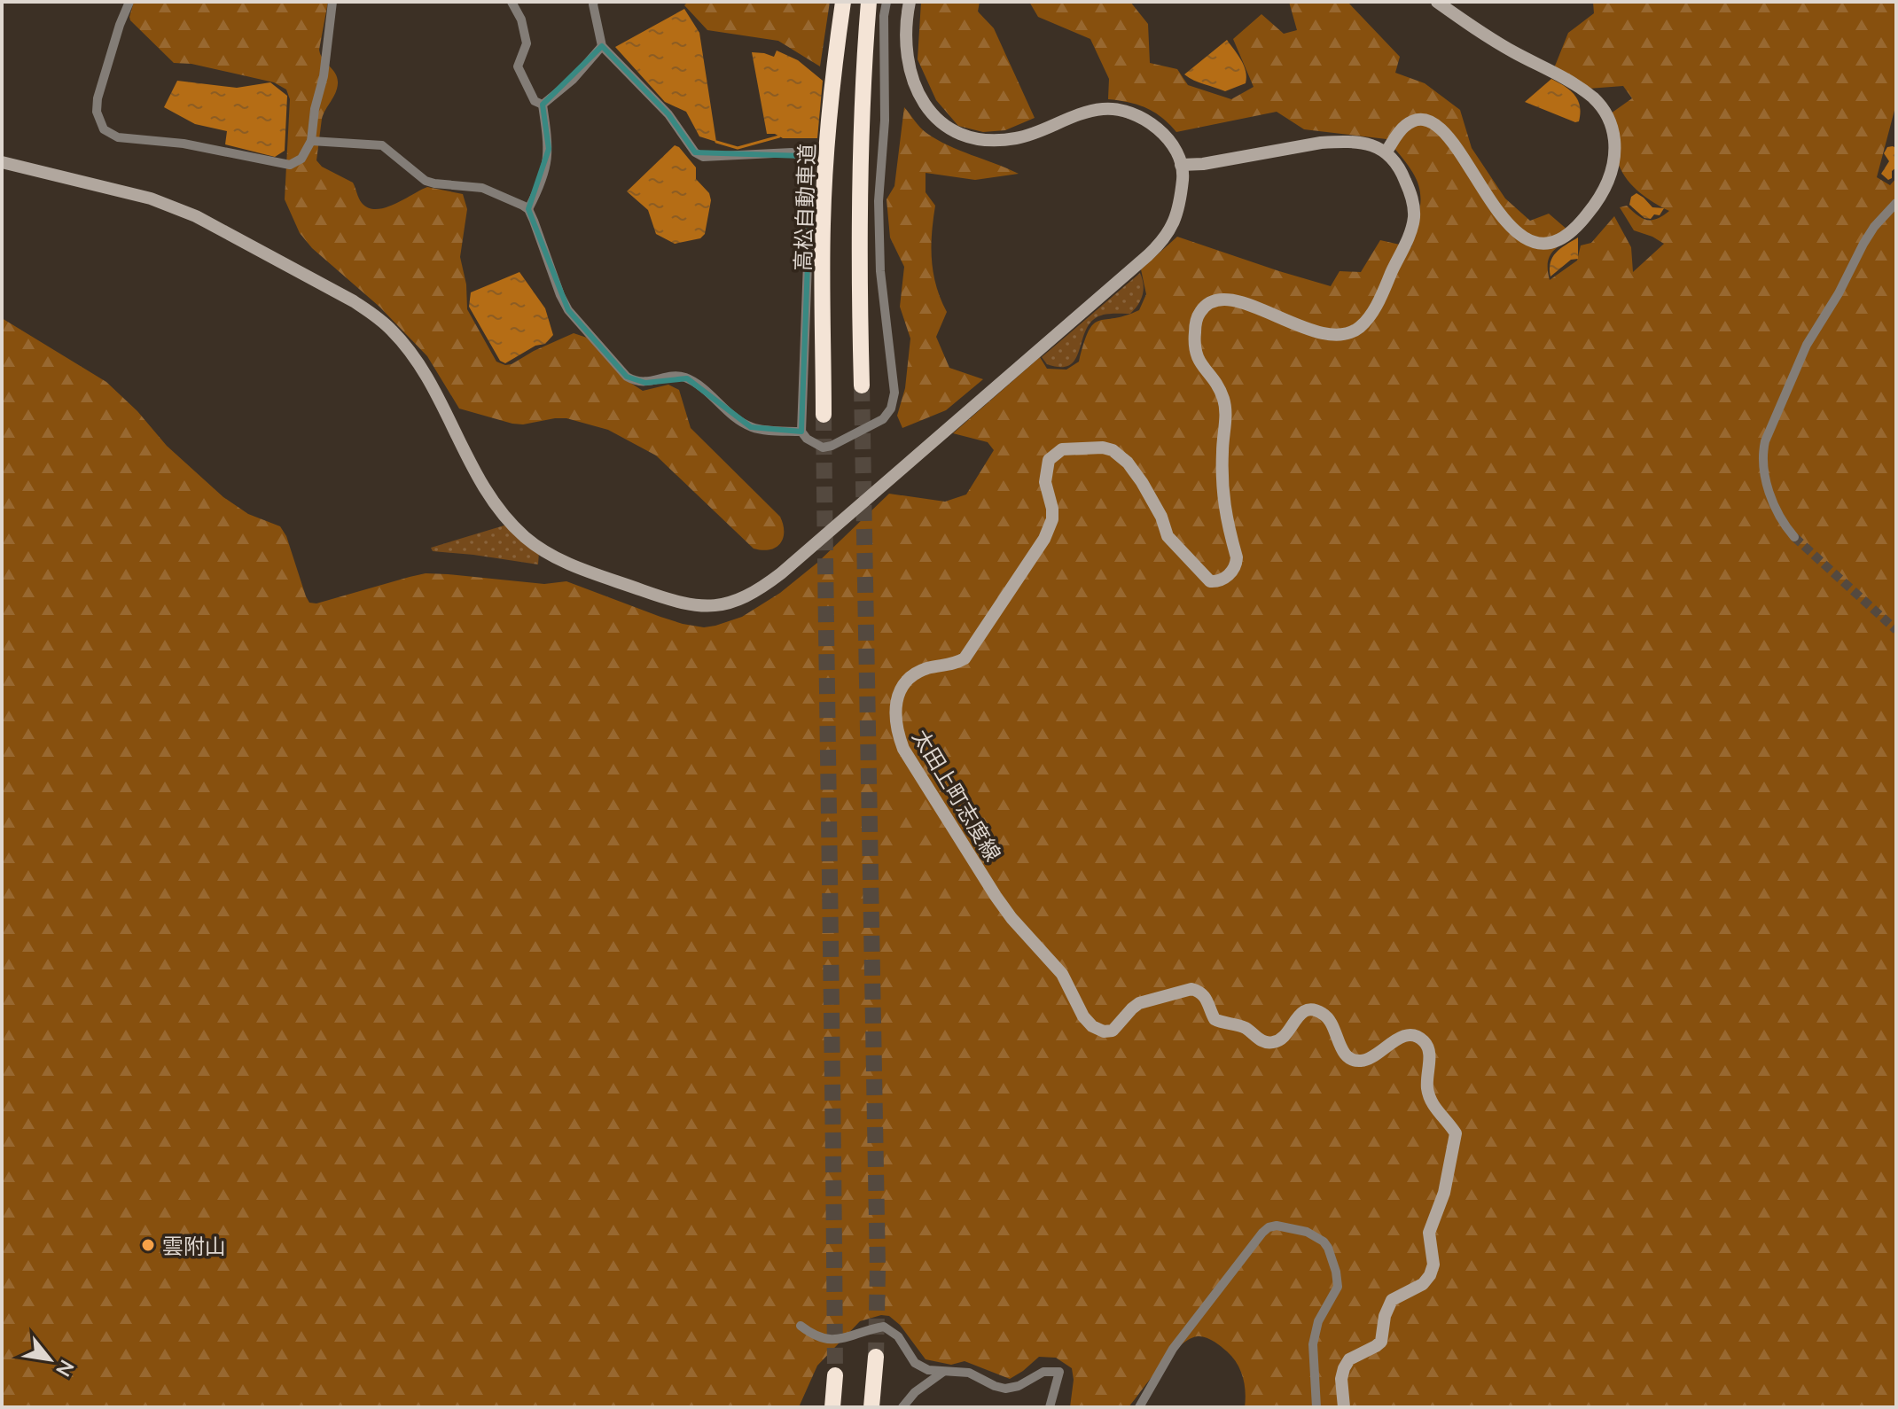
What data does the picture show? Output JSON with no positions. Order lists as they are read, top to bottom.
{
  "streets": {
    "highway": ["高松自動車道"],
    "main road": ["太田上町志度線"]
  },
  "places": ["雲附山"],
  "north": "bottom right"
}
